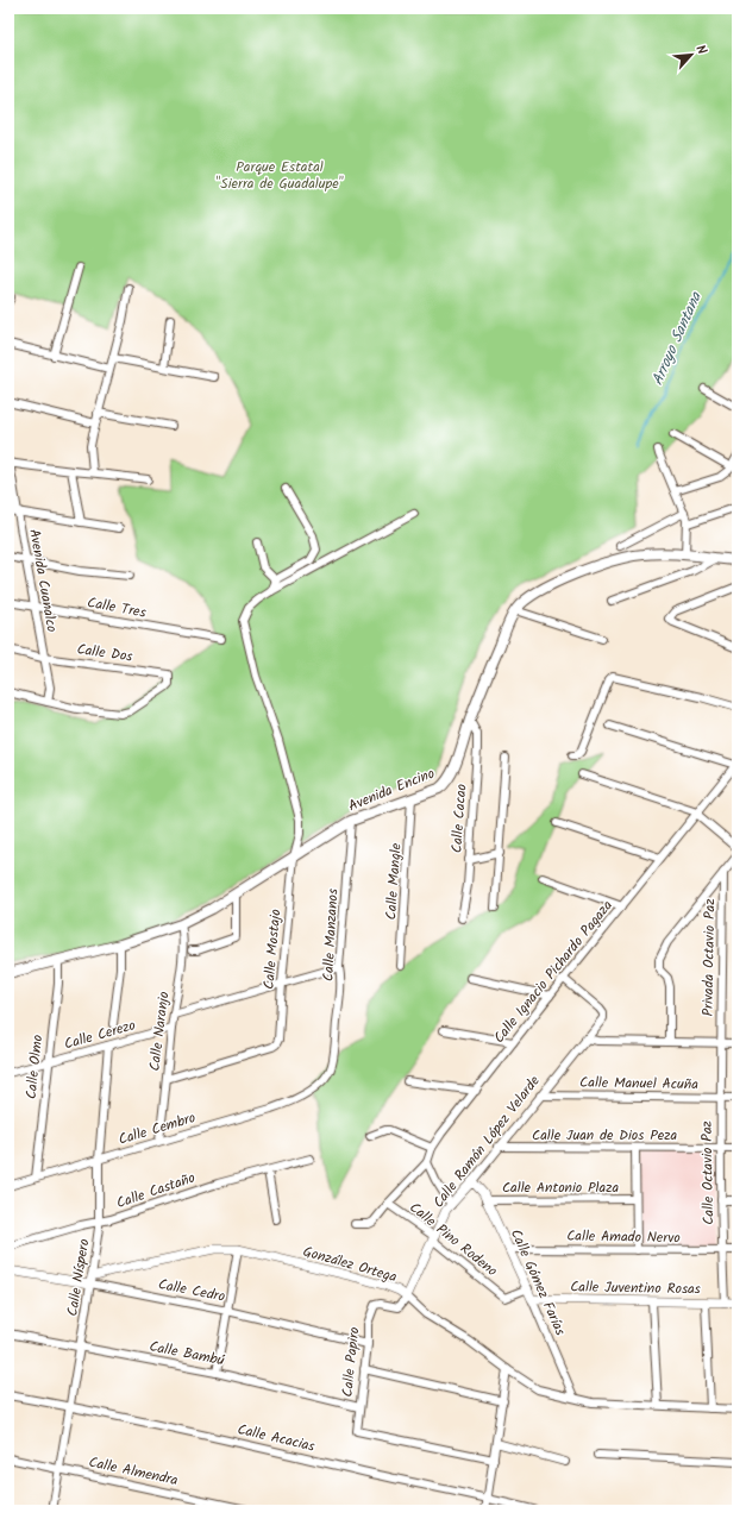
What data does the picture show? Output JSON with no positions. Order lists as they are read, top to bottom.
{
  "streets": {
    "main road": ["Avenida Encino"],
    "street": [
      "Avenida Cuanalco",
      "Calle Tres",
      "Calle Dos",
      "Calle Cacao",
      "Calle Mangle",
      "Calle Manzanos",
      "Calle Mostajo",
      "Privada Octavio Paz",
      "Calle Ignacio Pichardo Pagaza",
      "Calle Naranjo",
      "Calle Cerezo",
      "Calle Olmo",
      "Calle Manuel Acuña",
      "Calle Cembro",
      "Calle Juan de Dios Peza",
      "Calle Ramón López Velarde",
      "Calle Octavio Paz",
      "Calle Antonio Plaza",
      "Calle Castaño",
      "Calle Amado Nervo",
      "Calle Pino Rodeno",
      "González Ortega",
      "Calle Níspero",
      "Calle Gómez Farías",
      "Calle Juventino Rosas",
      "Calle Cedro",
      "Calle Bambú",
      "Calle Papiro",
      "Calle Acacias",
      "Calle Almendra"
    ]
  },
  "crossings": [
    ["Avenida Cuanalco", "Calle Tres"],
    ["Avenida Cuanalco", "Calle Dos"],
    ["Avenida Encino", "Calle Cacao"],
    ["Avenida Encino", "Calle Mangle"],
    ["Avenida Encino", "Calle Manzanos"],
    ["Avenida Encino", "Calle Mostajo"],
    ["Avenida Encino", "Calle Naranjo"],
    ["Avenida Encino", "Calle Olmo"],
    ["Calle Manzanos", "Calle Cembro"],
    ["Calle Mostajo", "Calle Naranjo"],
    ["Privada Octavio Paz", "Calle Octavio Paz"],
    ["Calle Ignacio Pichardo Pagaza", "Calle Ramón López Velarde"],
    ["Calle Naranjo", "Calle Cerezo"],
    ["Calle Naranjo", "Calle Cembro"],
    ["Calle Cerezo", "Calle Olmo"],
    ["Calle Cerezo", "Calle Níspero"],
    ["Calle Olmo", "Calle Cembro"],
    ["Calle Manuel Acuña", "Calle Ramón López Velarde"],
    ["Calle Manuel Acuña", "Calle Octavio Paz"],
    ["Calle Cembro", "Calle Níspero"],
    ["Calle Juan de Dios Peza", "Calle Ramón López Velarde"],
    ["Calle Juan de Dios Peza", "Calle Octavio Paz"],
    ["Calle Ramón López Velarde", "Calle Pino Rodeno"],
    ["Calle Ramón López Velarde", "González Ortega"],
    ["Calle Ramón López Velarde", "Calle Gómez Farías"],
    ["Calle Ramón López Velarde", "Calle Papiro"],
    ["Calle Octavio Paz", "Calle Amado Nervo"],
    ["Calle Octavio Paz", "Calle Juventino Rosas"],
    ["Calle Antonio Plaza", "Calle Gómez Farías"],
    ["Calle Castaño", "Calle Níspero"],
    ["Calle Amado Nervo", "Calle Gómez Farías"],
    ["Calle Pino Rodeno", "Calle Gómez Farías"],
    ["González Ortega", "Calle Níspero"],
    ["González Ortega", "Calle Gómez Farías"],
    ["González Ortega", "Calle Cedro"],
    ["González Ortega", "Calle Papiro"],
    ["Calle Níspero", "Calle Cedro"],
    ["Calle Níspero", "Calle Bambú"],
    ["Calle Níspero", "Calle Acacias"],
    ["Calle Níspero", "Calle Almendra"],
    ["Calle Gómez Farías", "Calle Juventino Rosas"],
    ["Calle Cedro", "Calle Papiro"],
    ["Calle Bambú", "Calle Papiro"]
  ],
  "water": ["Arroyo Santana"],
  "parks": ["Parque Estatal \"Sierra de Guadalupe\""],
  "north": "top right"
}
